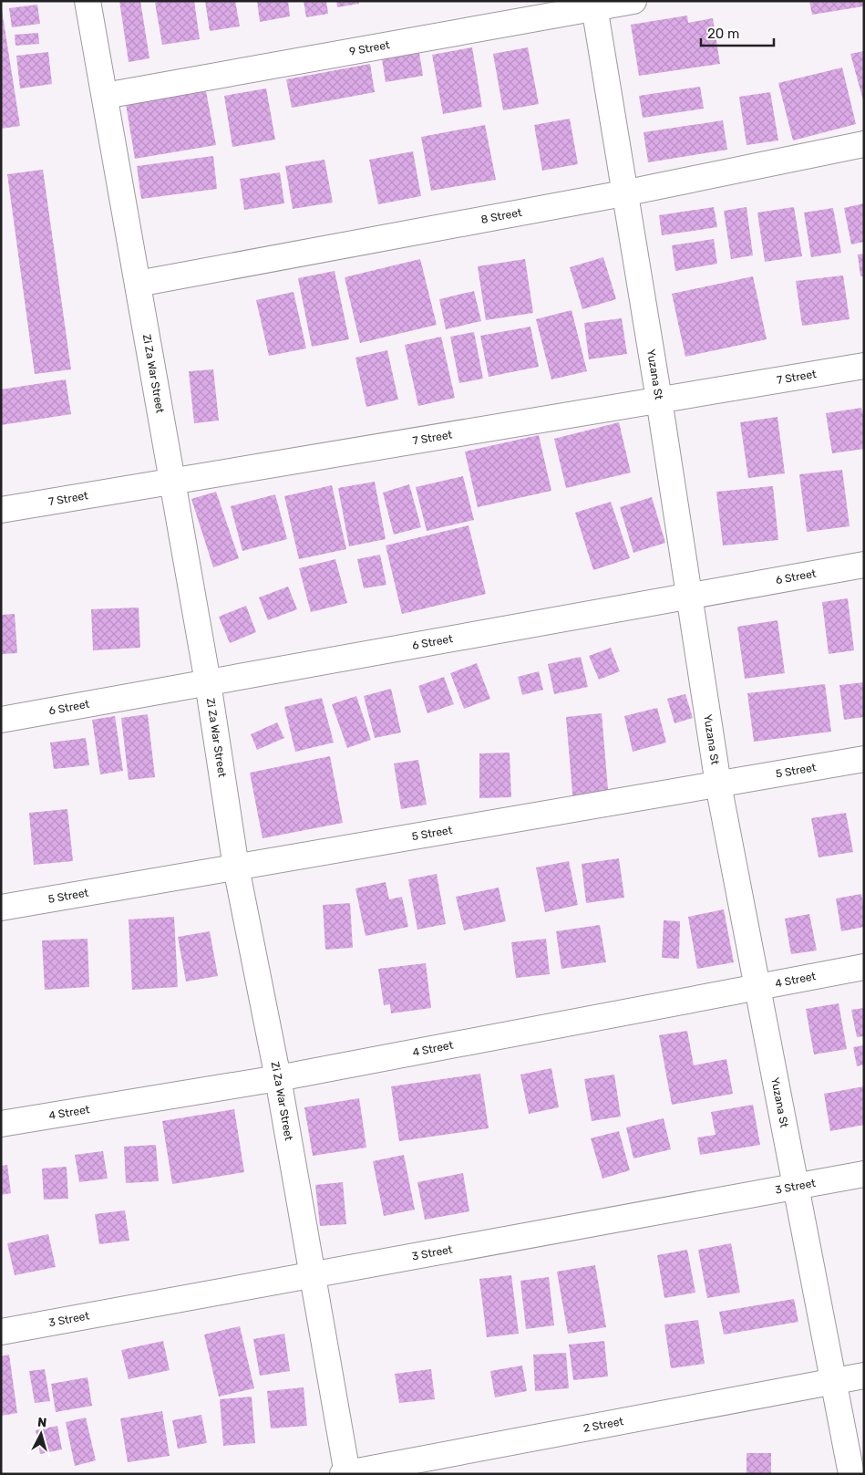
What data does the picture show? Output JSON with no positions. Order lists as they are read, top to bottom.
{
  "streets": {
    "street": [
      "9 Street",
      "8 Street",
      "Zi Za War Street",
      "Yuzana St",
      "7 Street",
      "6 Street",
      "5 Street",
      "4 Street",
      "3 Street",
      "2 Street"
    ]
  },
  "crossings": [
    ["9 Street", "Zi Za War Street"],
    ["9 Street", "Yuzana St"],
    ["8 Street", "Zi Za War Street"],
    ["8 Street", "Yuzana St"],
    ["Zi Za War Street", "7 Street"],
    ["Zi Za War Street", "6 Street"],
    ["Zi Za War Street", "5 Street"],
    ["Zi Za War Street", "4 Street"],
    ["Zi Za War Street", "3 Street"],
    ["Zi Za War Street", "2 Street"],
    ["Yuzana St", "7 Street"],
    ["Yuzana St", "6 Street"],
    ["Yuzana St", "5 Street"],
    ["Yuzana St", "4 Street"],
    ["Yuzana St", "3 Street"],
    ["Yuzana St", "2 Street"]
  ],
  "scale_bar": "20 m",
  "north": "top"
}
